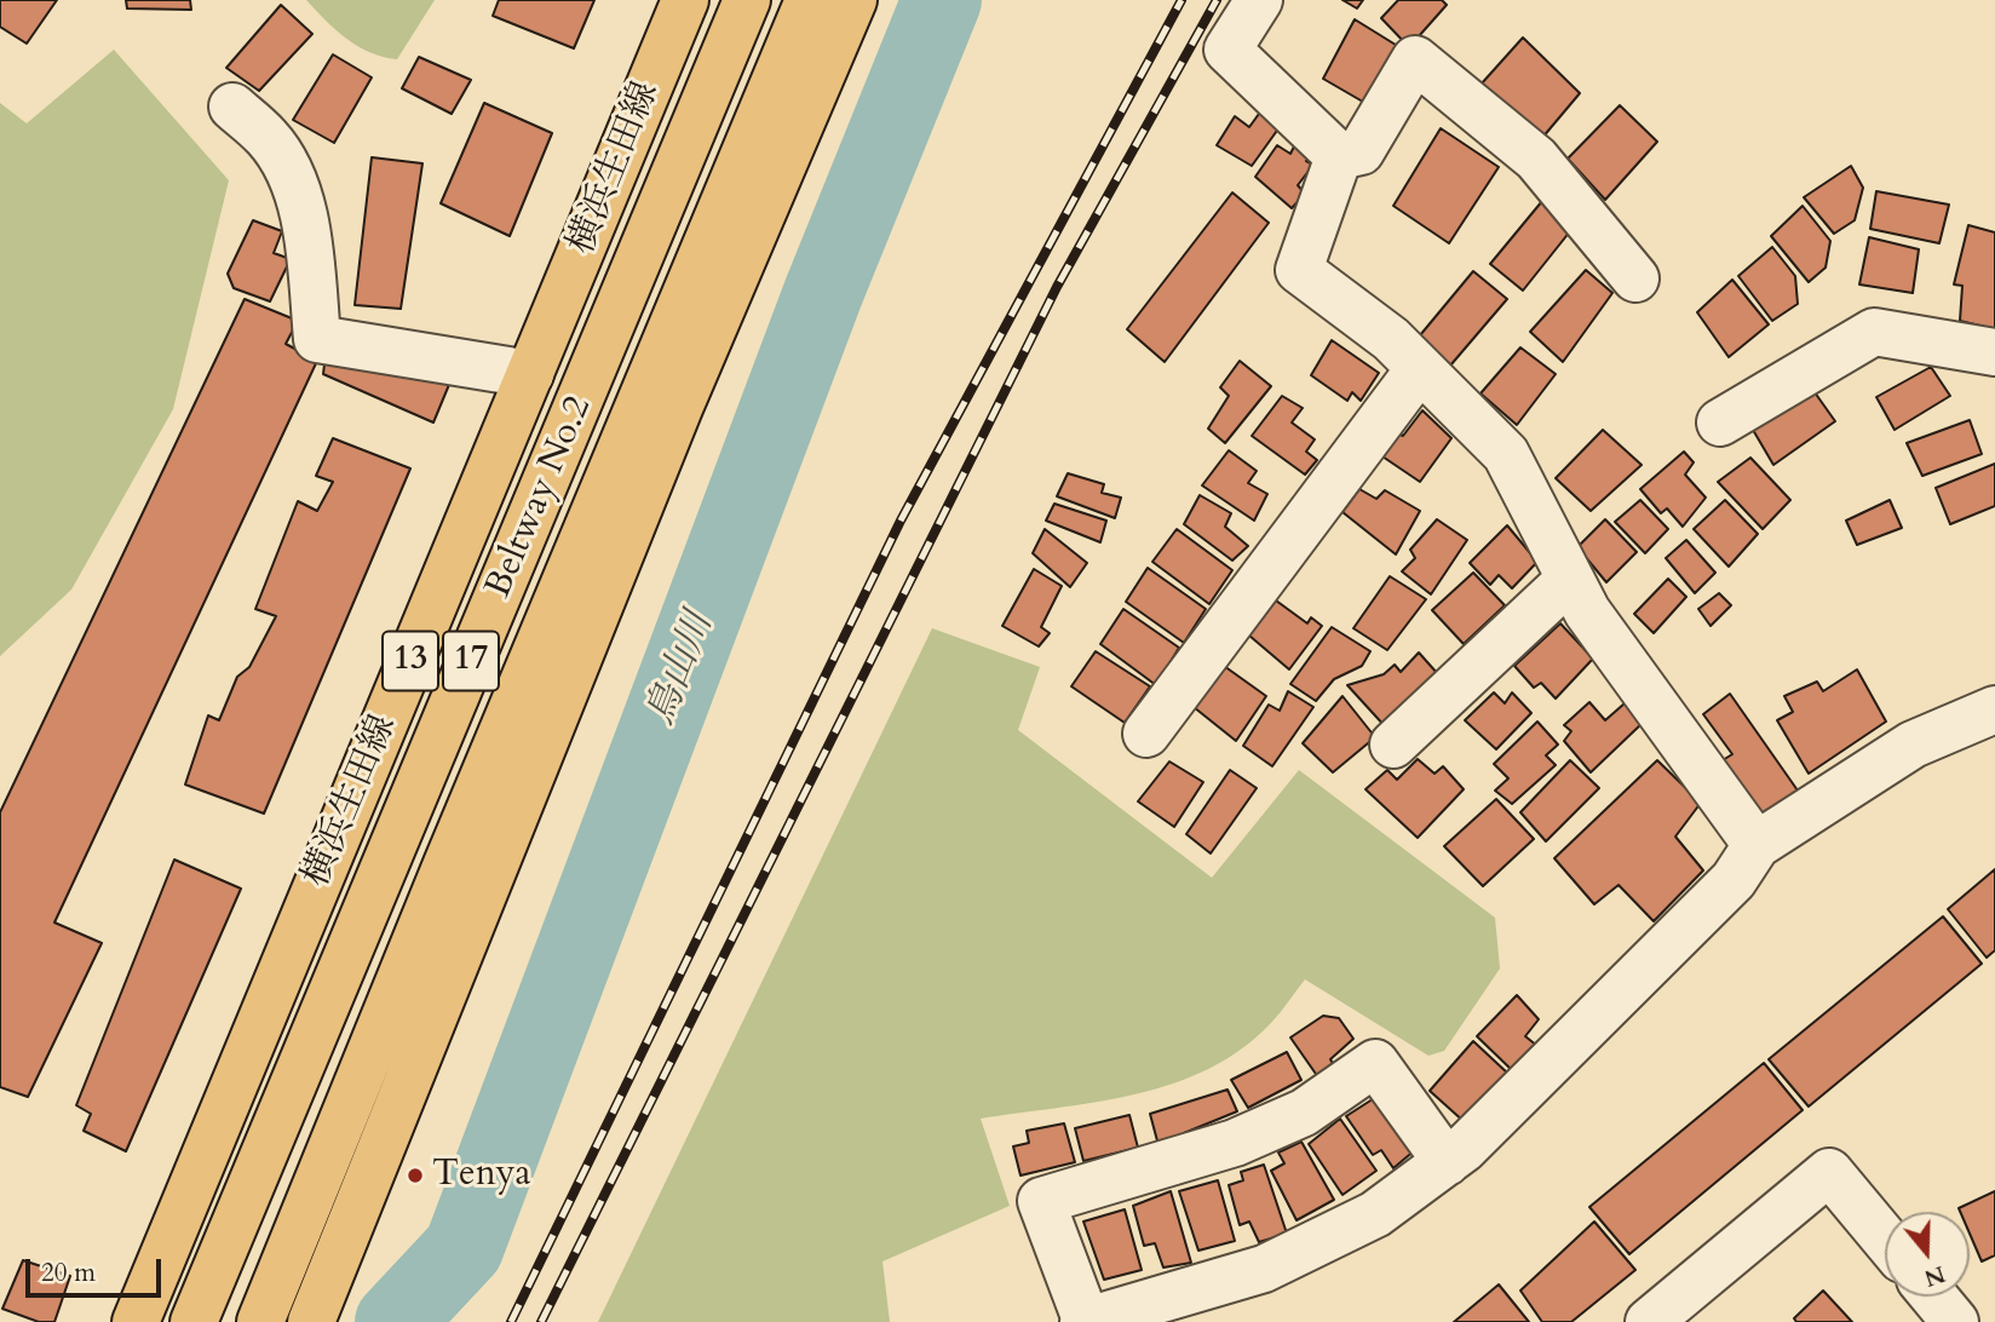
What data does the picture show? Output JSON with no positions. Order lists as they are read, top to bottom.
{
  "streets": {
    "main road": [
      "横浜生田線",
      "Beltway No.2",
      "13",
      "17"
    ]
  },
  "water": ["鳥山川"],
  "places": ["Tenya"],
  "scale_bar": "20 m",
  "north": "bottom"
}
